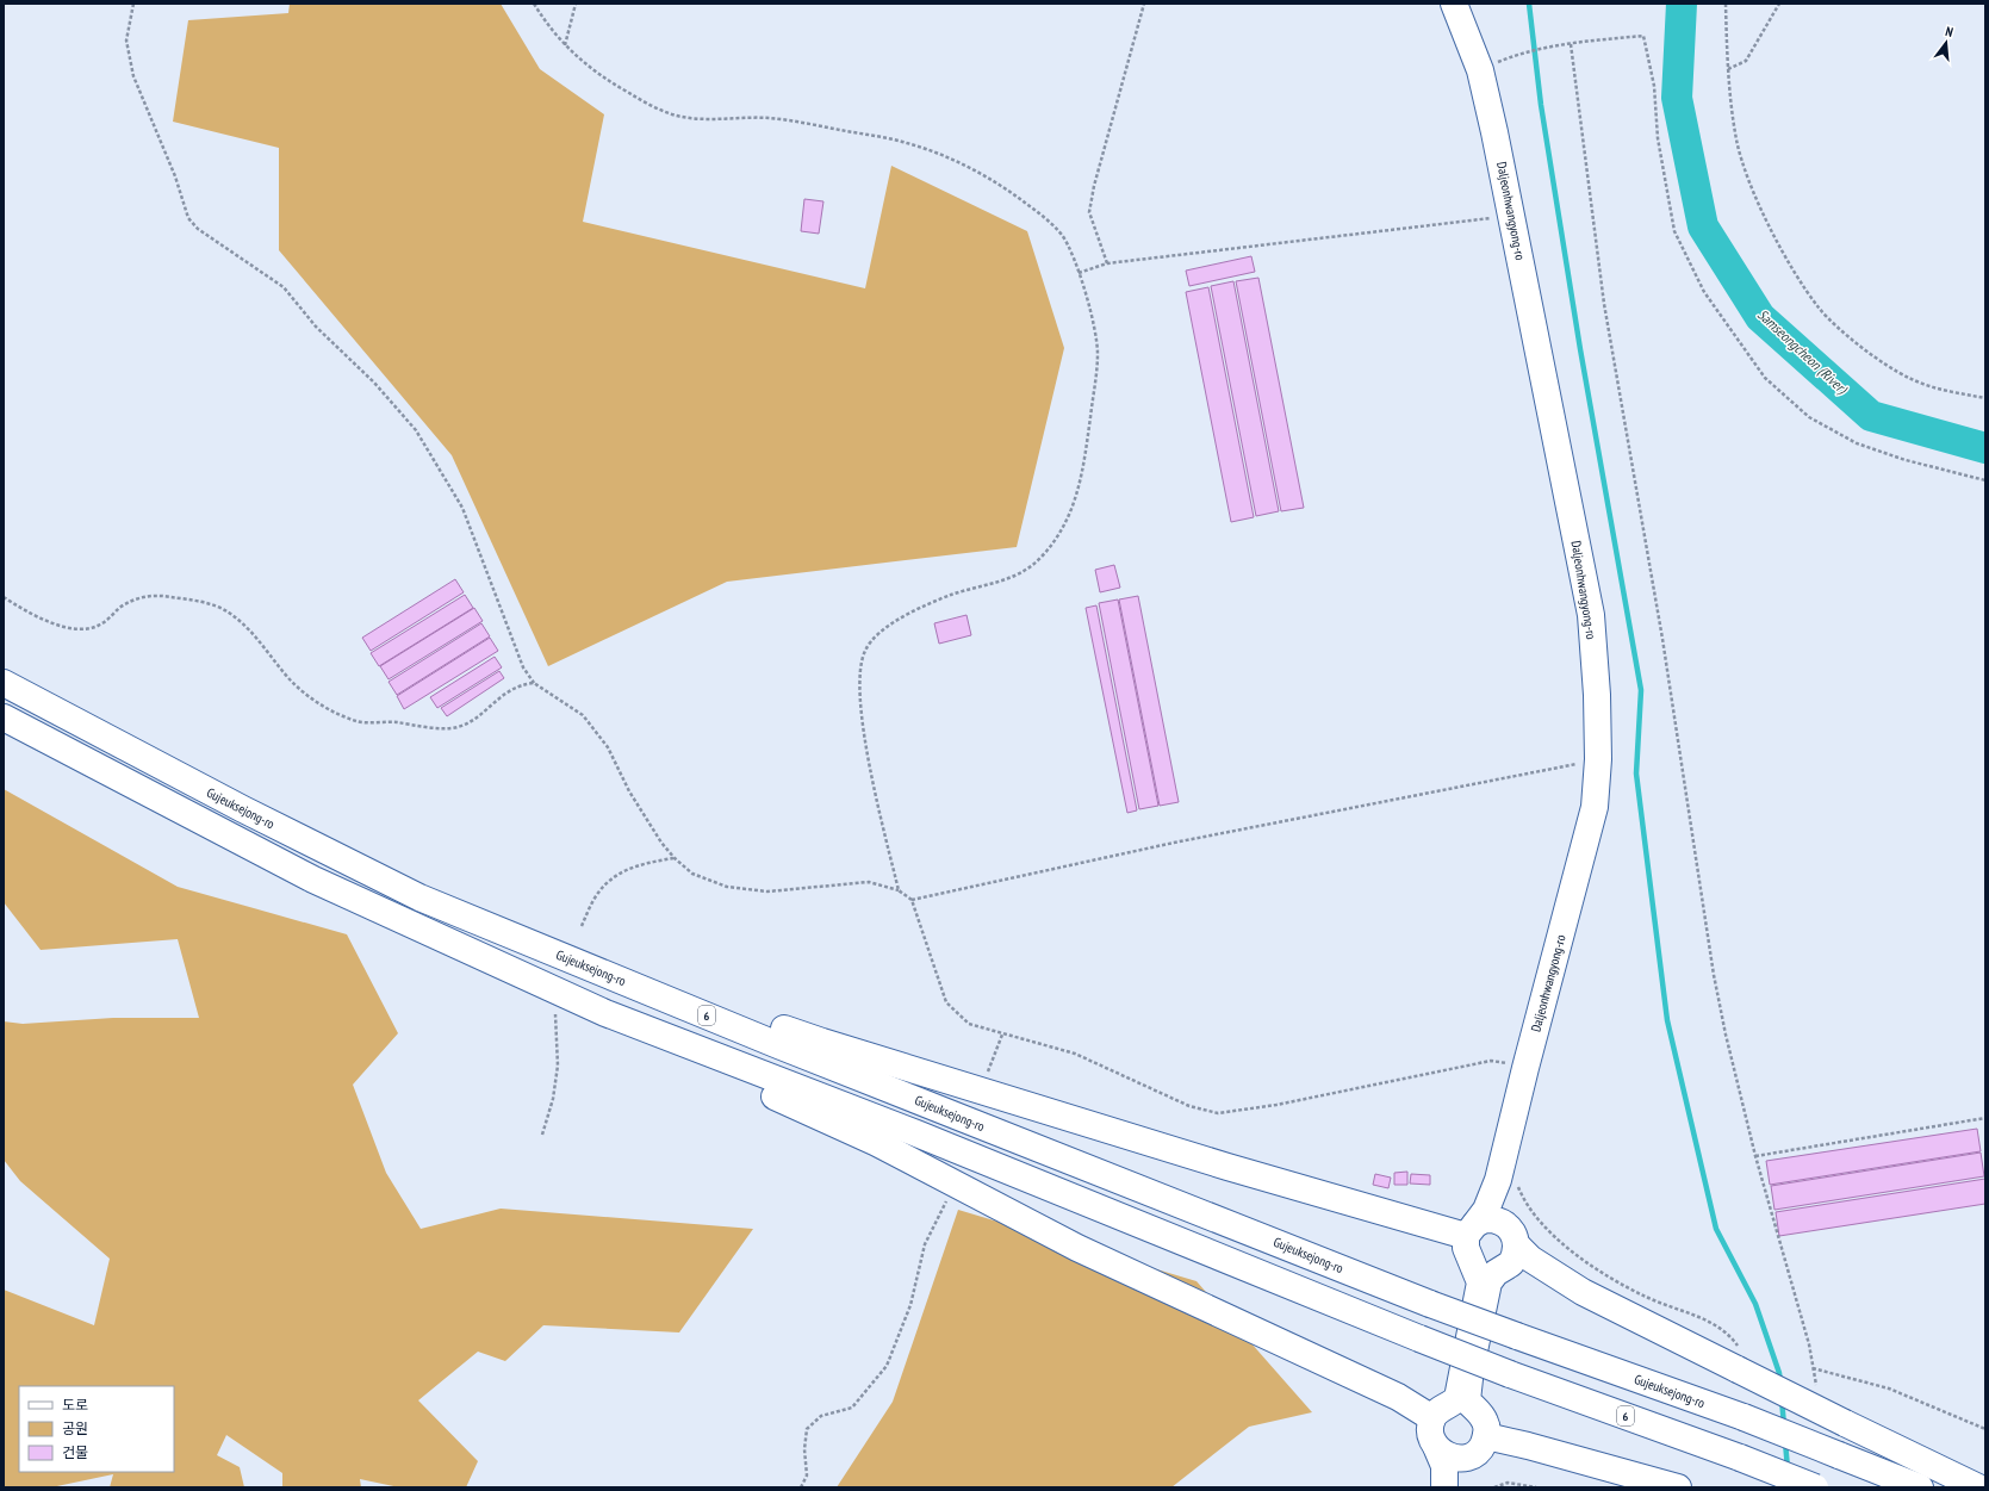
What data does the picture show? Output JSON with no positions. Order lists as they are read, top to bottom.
{
  "streets": {
    "main road": ["Daljeonhwangyong-ro", "Gujeuksejong-ro", "6"]
  },
  "water": ["Samseongcheon (River)"],
  "legend": ["도로", "공원", "건물"],
  "north": "top"
}
